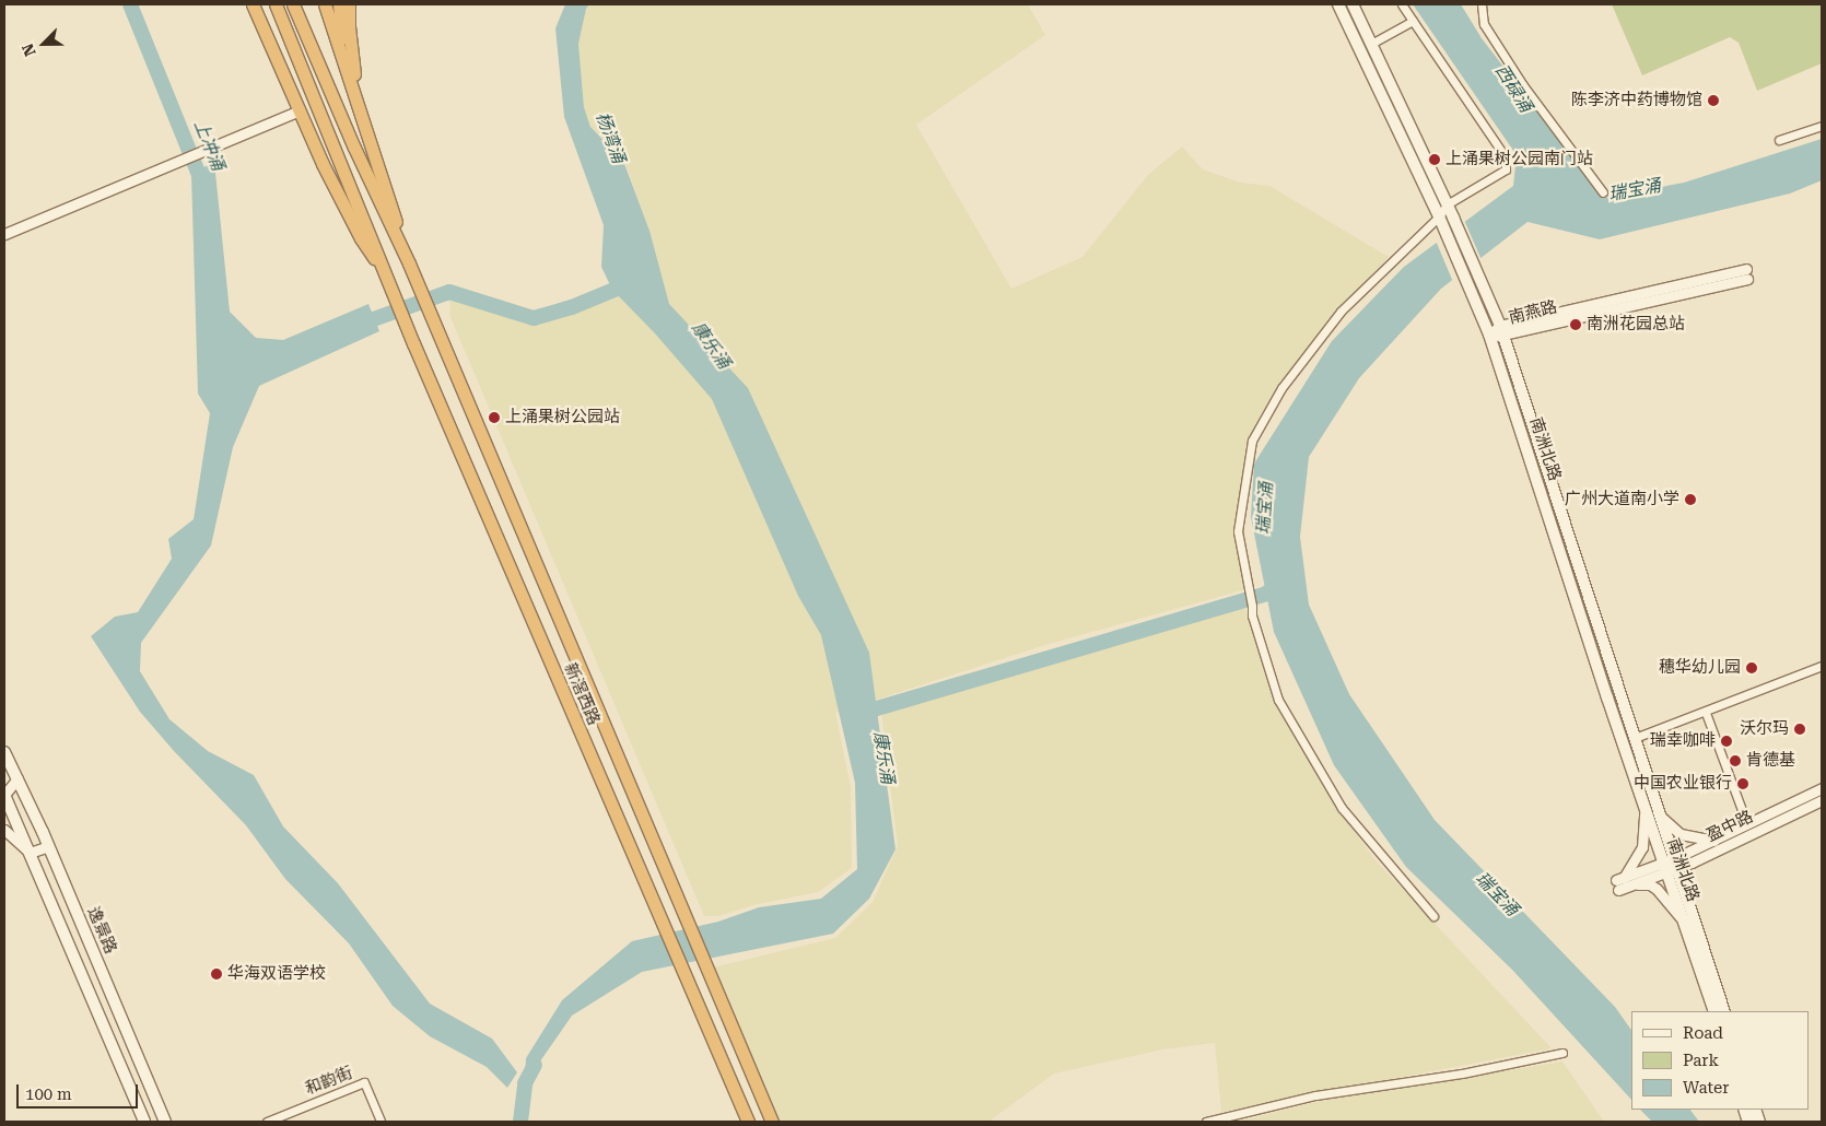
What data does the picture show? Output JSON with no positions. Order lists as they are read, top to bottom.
{
  "streets": {
    "highway": ["新滘西路"],
    "main road": ["南洲北路", "逸景路"],
    "street": ["南燕路", "盈中路", "和韵街"]
  },
  "crossings": [
    ["南燕路", "南洲北路"],
    ["南洲北路", "盈中路"]
  ],
  "water": [
    "西碌涌",
    "杨湾涌",
    "上冲涌",
    "瑞宝涌",
    "康乐涌"
  ],
  "places": [
    "陈李济中药博物馆",
    "上涌果树公园南门站",
    "南洲花园总站",
    "上涌果树公园站",
    "广州大道南小学",
    "穗华幼儿园",
    "沃尔玛",
    "瑞幸咖啡",
    "肯德基",
    "中国农业银行",
    "华海双语学校"
  ],
  "legend": ["Road", "Park", "Water"],
  "scale_bar": "100 m",
  "north": "bottom left"
}
